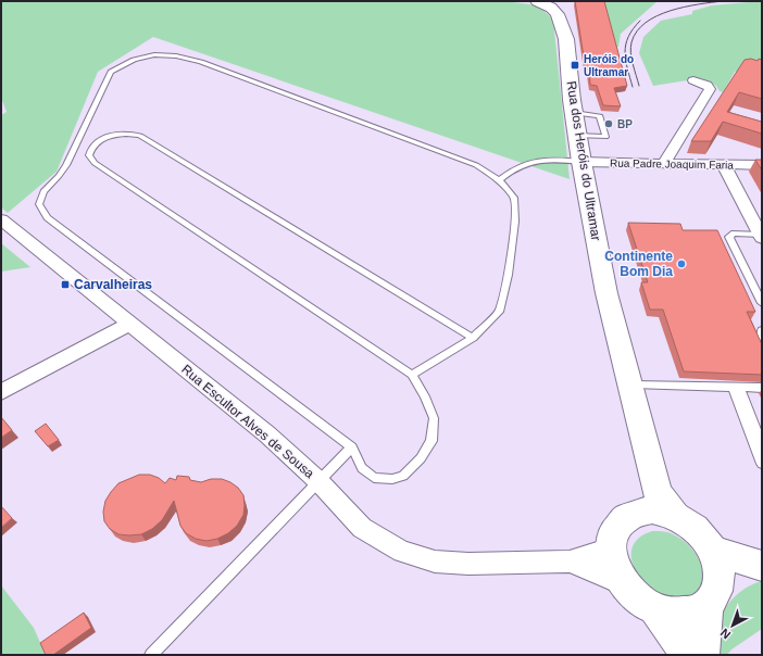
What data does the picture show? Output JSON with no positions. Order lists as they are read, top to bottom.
{
  "streets": {
    "main road": ["Rua dos Heróis do Ultramar"],
    "street": ["Rua Padre Joaquim Faria", "Rua Escultor Alves de Sousa"]
  },
  "crossings": [
    ["Rua dos Heróis do Ultramar", "Rua Padre Joaquim Faria"],
    ["Rua dos Heróis do Ultramar", "Rua Escultor Alves de Sousa"]
  ],
  "places": {
    "transit": ["Heróis do Ultramar", "Carvalheiras"],
    "other": ["BP", "Continente Bom Dia"]
  },
  "north": "bottom left"
}
